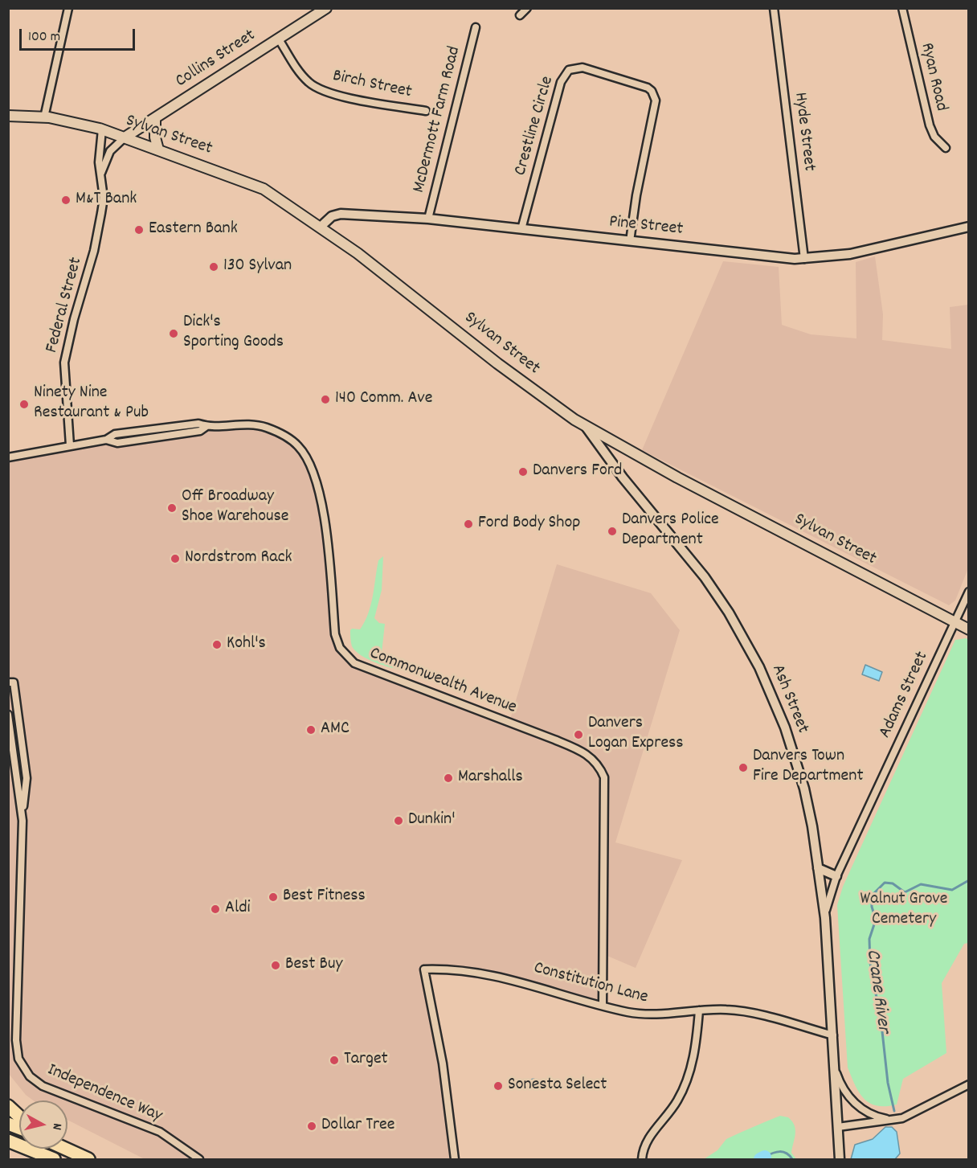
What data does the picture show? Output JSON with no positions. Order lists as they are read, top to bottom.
{
  "streets": {
    "main road": ["Collins Street", "Sylvan Street"],
    "street": [
      "Ryan Road",
      "Birch Street",
      "McDermott Farm Road",
      "Crestline Circle",
      "Hyde Street",
      "Pine Street",
      "Federal Street",
      "Commonwealth Avenue",
      "Adams Street",
      "Ash Street",
      "Constitution Lane",
      "Independence Way"
    ]
  },
  "crossings": [
    ["Collins Street", "Birch Street"],
    ["Collins Street", "Sylvan Street"],
    ["Collins Street", "Federal Street"],
    ["McDermott Farm Road", "Pine Street"],
    ["Crestline Circle", "Pine Street"],
    ["Hyde Street", "Pine Street"],
    ["Sylvan Street", "Pine Street"],
    ["Sylvan Street", "Federal Street"],
    ["Sylvan Street", "Adams Street"],
    ["Sylvan Street", "Ash Street"],
    ["Federal Street", "Commonwealth Avenue"],
    ["Commonwealth Avenue", "Constitution Lane"],
    ["Adams Street", "Ash Street"],
    ["Ash Street", "Constitution Lane"]
  ],
  "water": ["Crane River"],
  "parks": ["Walnut Grove Cemetery"],
  "places": [
    "M&T Bank",
    "Eastern Bank",
    "130 Sylvan",
    "Dick's Sporting Goods",
    "140 Comm. Ave",
    "Ninety Nine Restaurant & Pub",
    "Danvers Ford",
    "Off Broadway Shoe Warehouse",
    "Ford Body Shop",
    "Danvers Police Department",
    "Nordstrom Rack",
    "Kohl's",
    "AMC",
    "Danvers Logan Express",
    "Danvers Town Fire Department",
    "Marshalls",
    "Dunkin'",
    "Best Fitness",
    "Aldi",
    "Best Buy",
    "Target",
    "Sonesta Select",
    "Dollar Tree"
  ],
  "scale_bar": "100 m",
  "north": "right"
}
